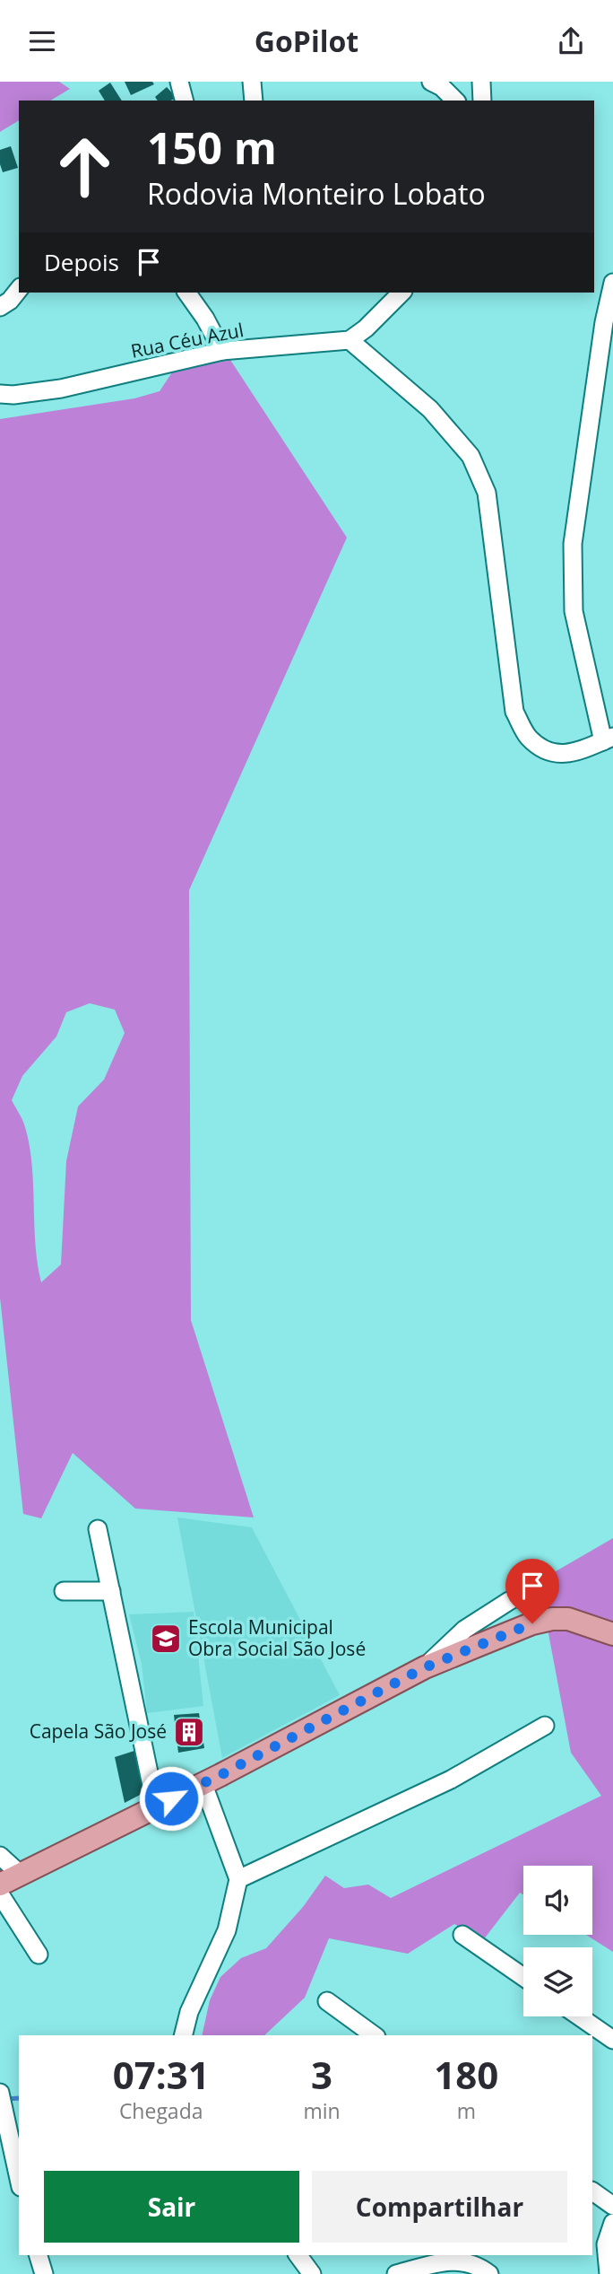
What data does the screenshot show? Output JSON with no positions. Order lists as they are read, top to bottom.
{
  "streets": {
    "street": ["Rua Céu Azul"]
  },
  "places": {
    "school or university": ["Escola Municipal Obra Social São José"],
    "building": ["Capela São José"]
  },
  "page": {
    "header": "GoPilot",
    "turn": ["150 m", "Rodovia Monteiro Lobato"],
    "then": "Depois",
    "eta": [
      "07:31",
      "Chegada",
      "3",
      "min",
      "180",
      "m"
    ],
    "buttons": ["Sair", "Compartilhar"]
  }
}
